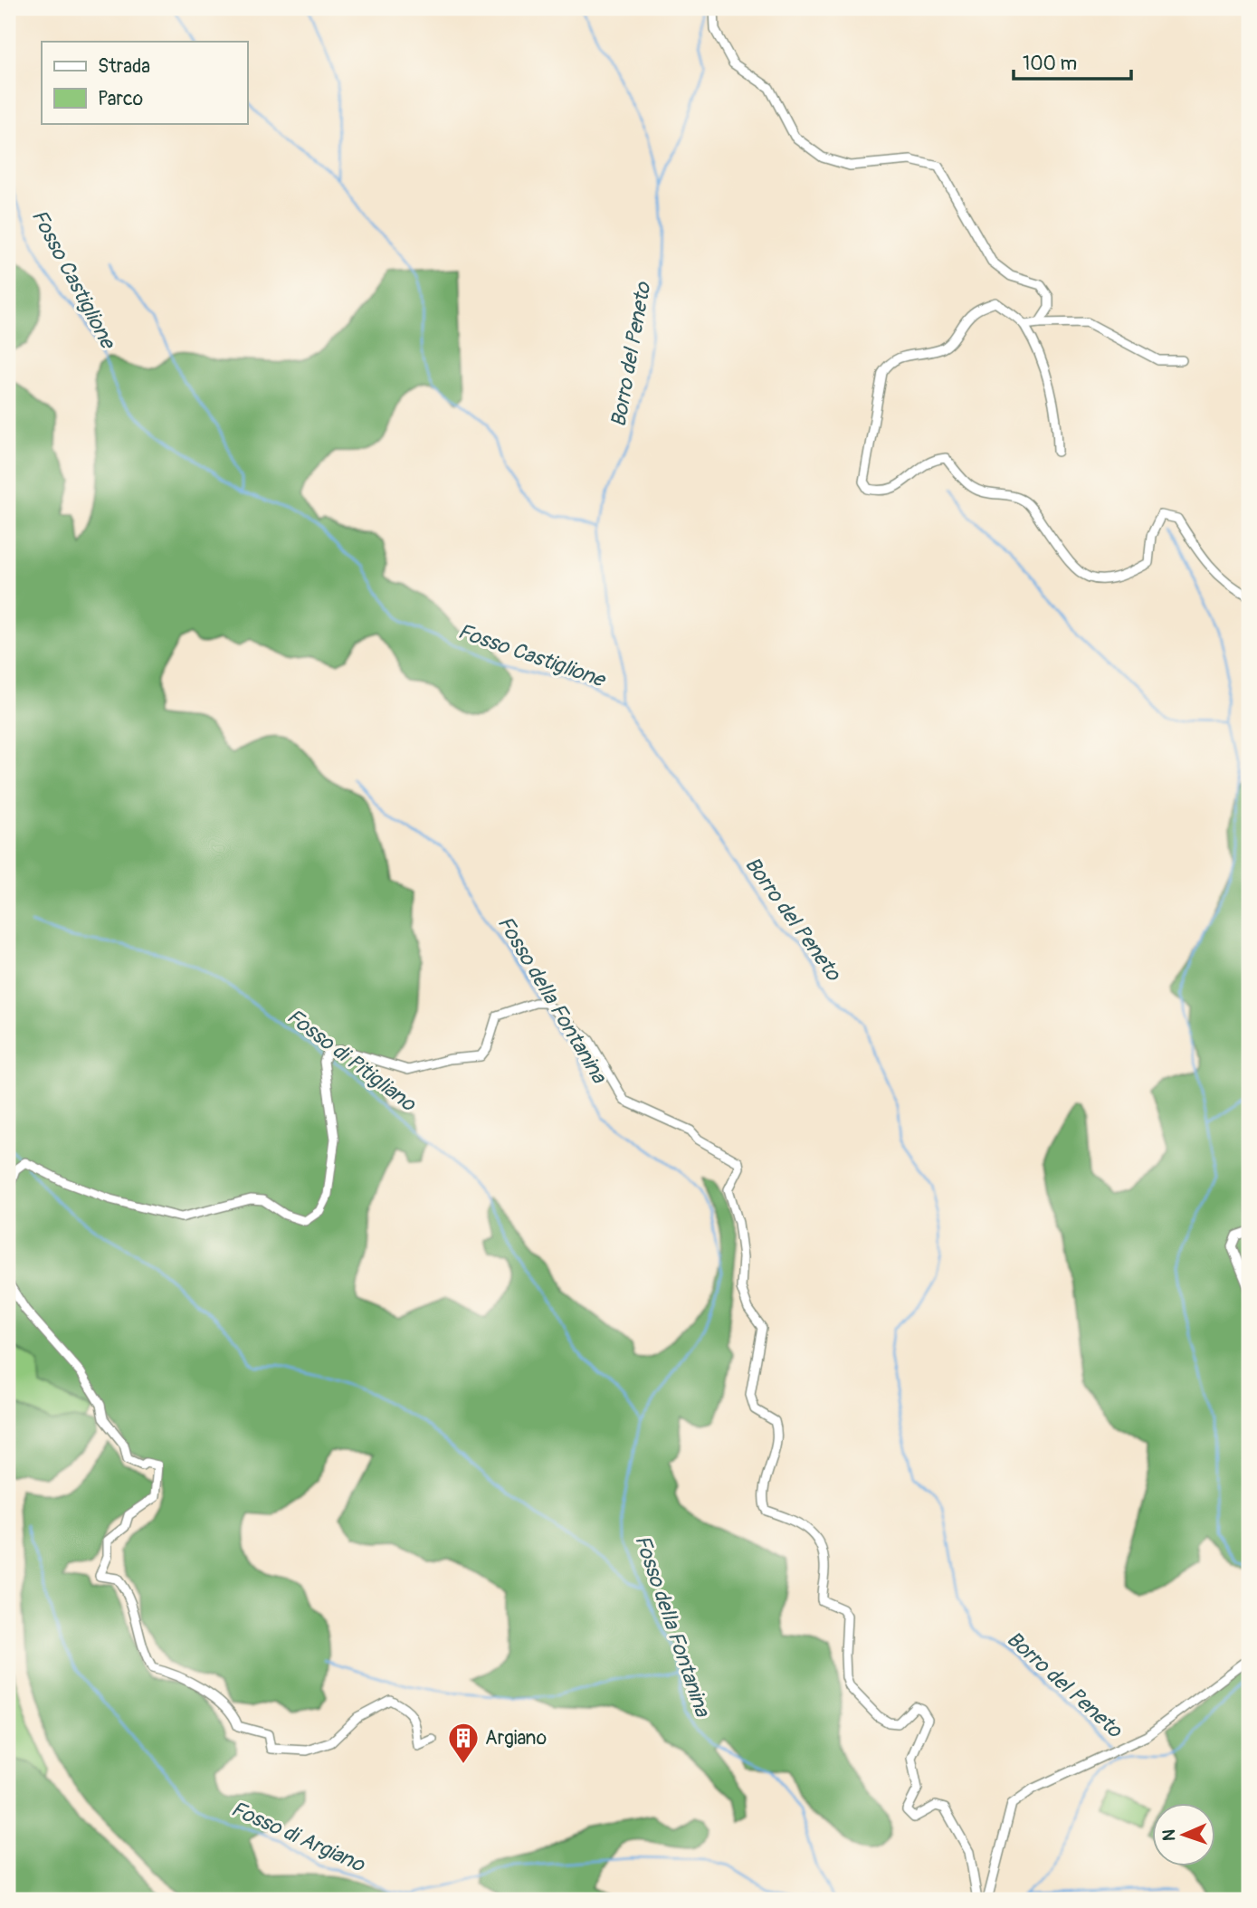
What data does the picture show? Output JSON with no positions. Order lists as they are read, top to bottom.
{
  "water": [
    "Fosso Castiglione",
    "Borro del Peneto",
    "Fosso della Fontanina",
    "Fosso di Pitigliano",
    "Fosso di Argiano"
  ],
  "places": {
    "building": ["Argiano"]
  },
  "legend": ["Strada", "Parco"],
  "scale_bar": "100 m",
  "north": "left"
}
